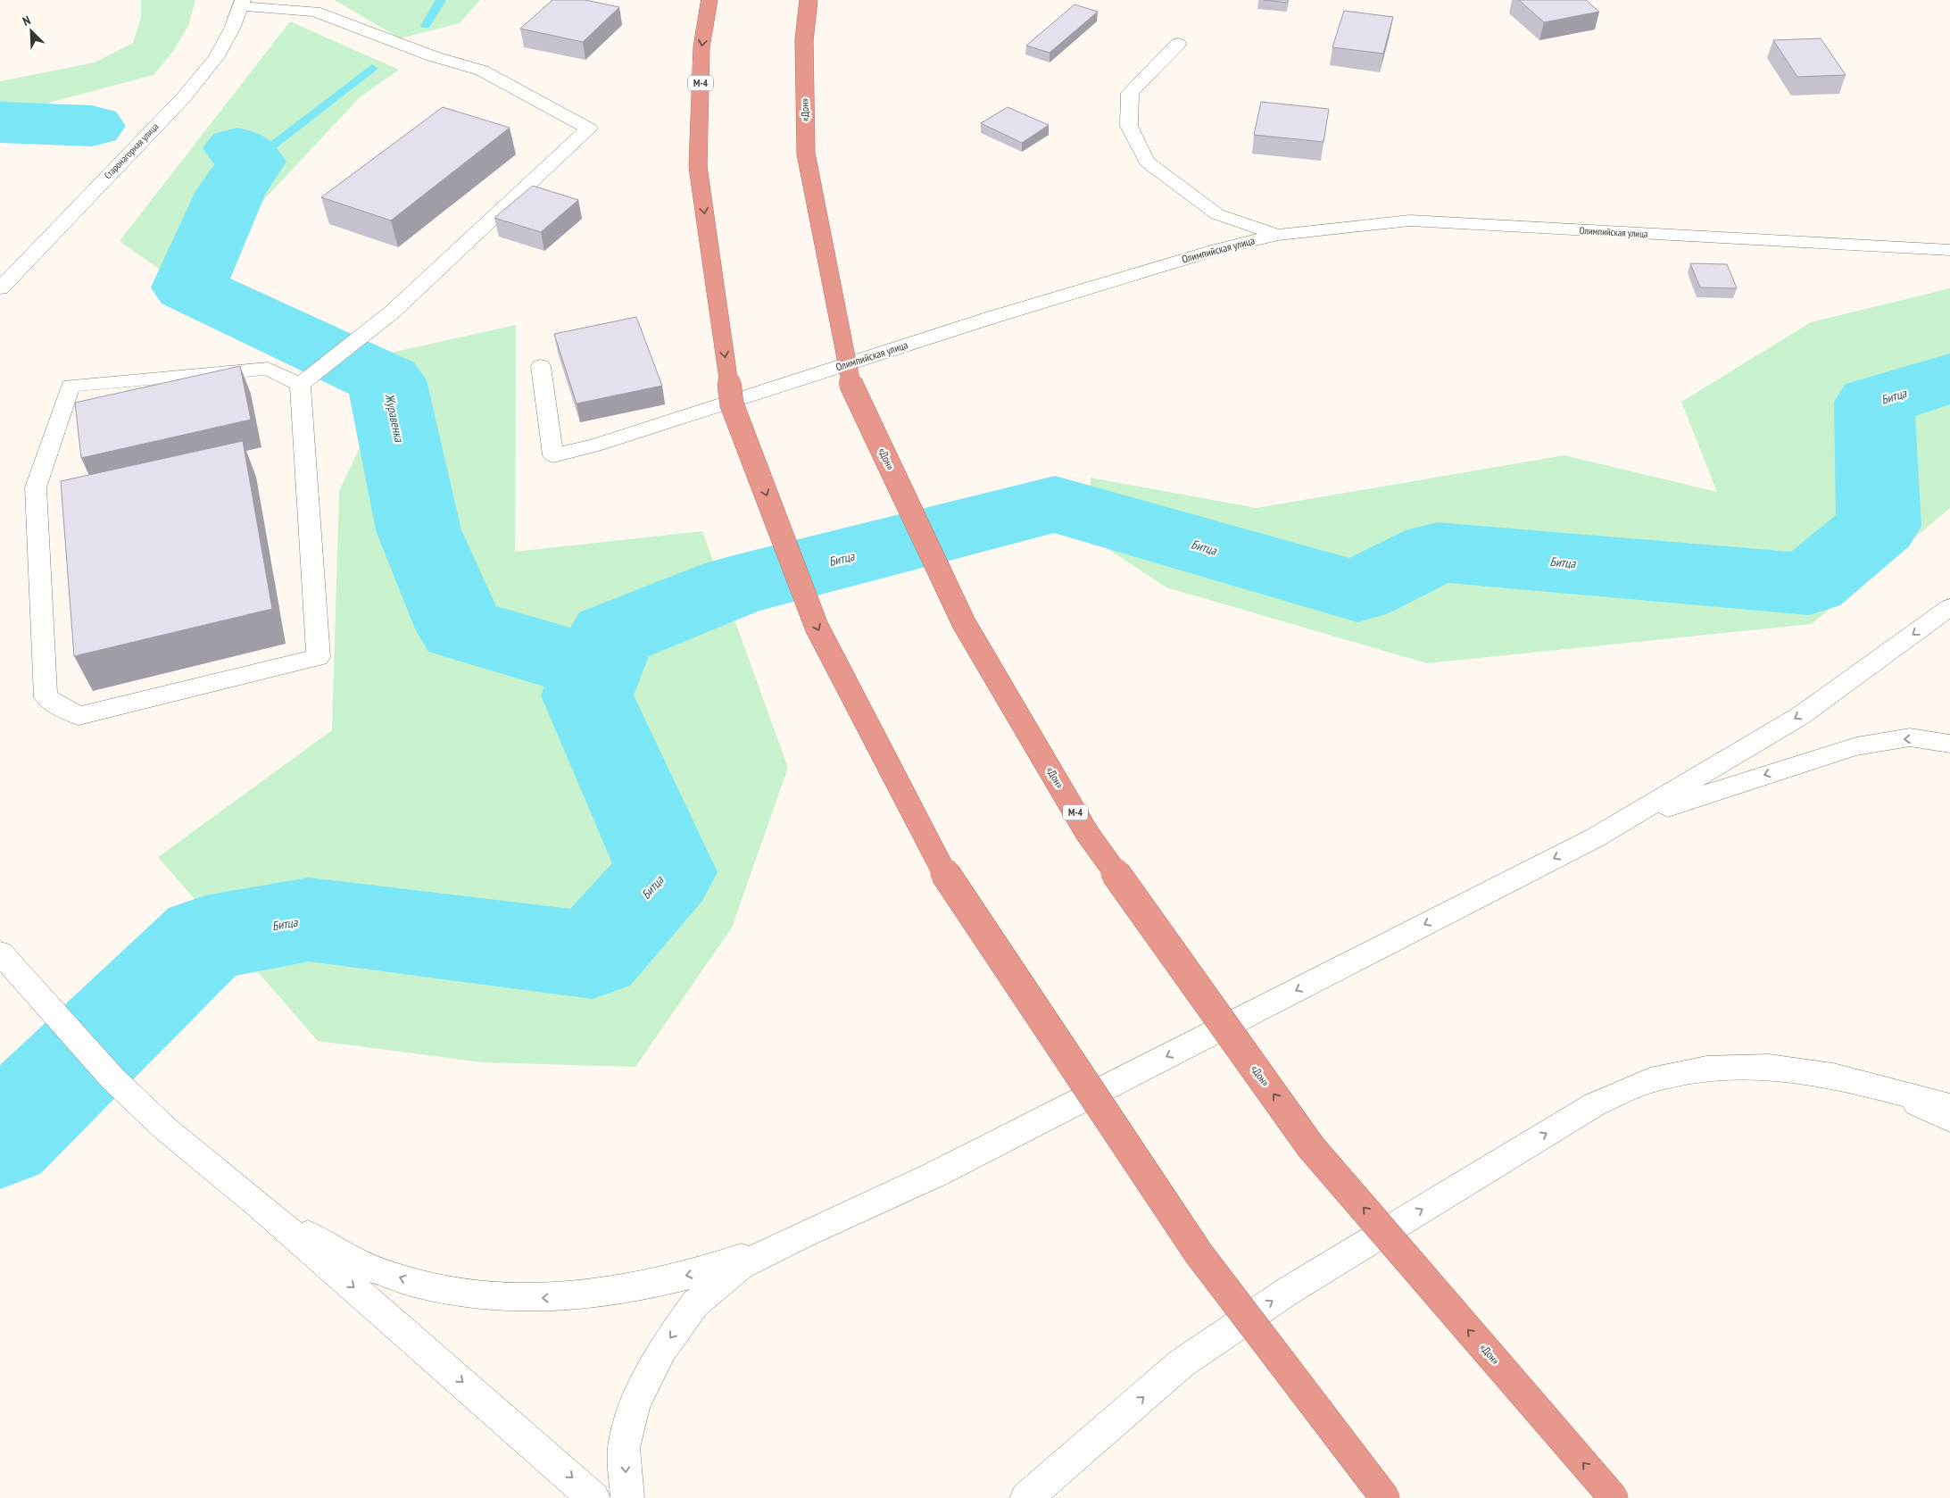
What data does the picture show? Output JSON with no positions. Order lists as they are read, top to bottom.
{
  "streets": {
    "highway": ["М-4", "«Дон»"],
    "main road": ["Старонагорная улица", "Олимпийская улица"]
  },
  "water": ["Битца", "Журавенка"],
  "north": "top left"
}
